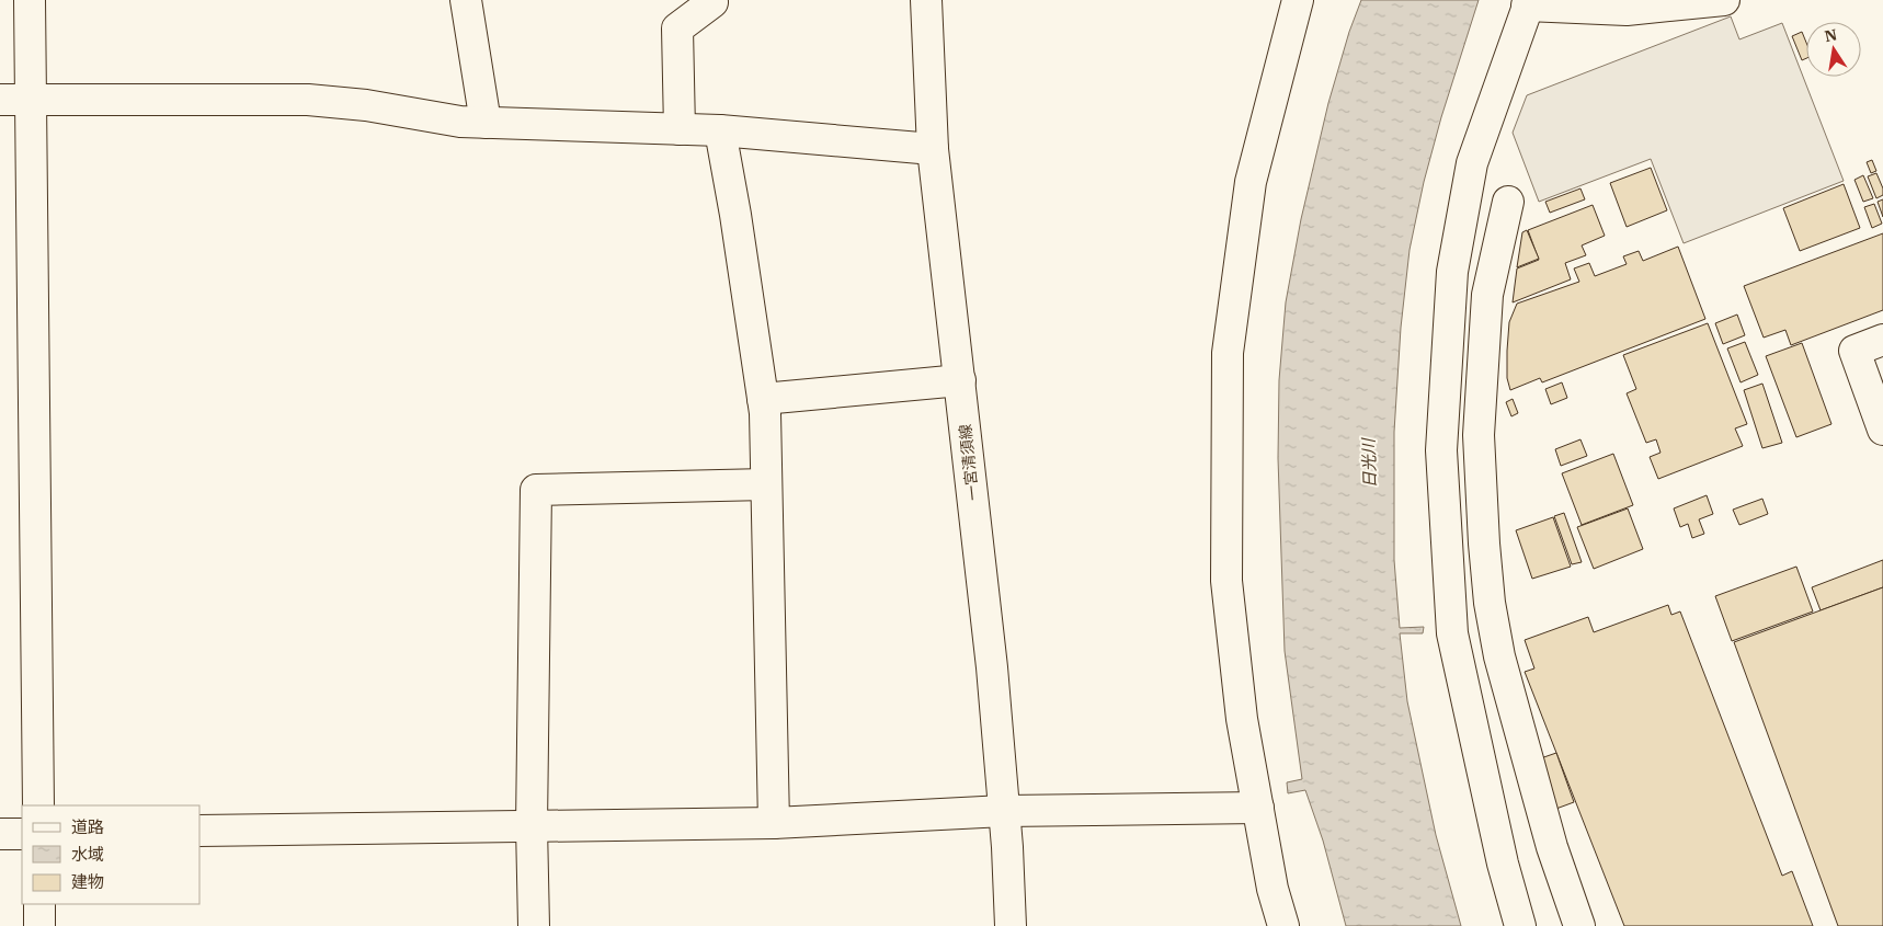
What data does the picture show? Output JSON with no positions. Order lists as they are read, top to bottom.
{
  "streets": {
    "street": ["一宮清須線"]
  },
  "water": ["日光川"],
  "legend": ["道路", "水域", "建物"],
  "north": "top"
}
